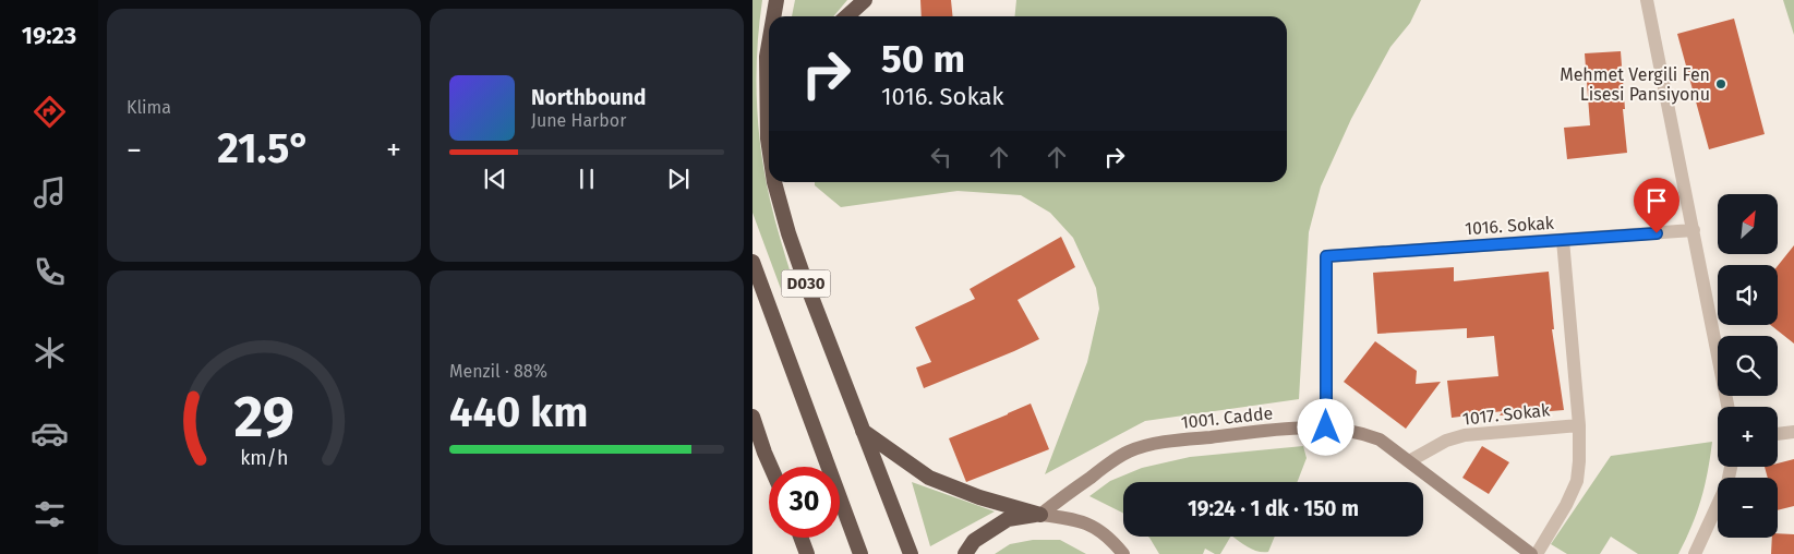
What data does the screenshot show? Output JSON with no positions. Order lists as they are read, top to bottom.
{
  "streets": {
    "highway": ["D030"],
    "main road": ["1001. Cadde"],
    "street": ["1016. Sokak", "1017. Sokak"]
  },
  "crossings": [
    ["1016. Sokak", "1001. Cadde"],
    ["1017. Sokak", "1001. Cadde"]
  ],
  "places": ["Mehmet Vergili Fen Lisesi Pansiyonu"],
  "north": "top right",
  "page": {
    "tabs": "19:23",
    "tile": [
      "Klima",
      ["Menzil · 88%", "440 km"]
    ],
    "turn": ["50 m", "1016. Sokak"],
    "song": ["Northbound", "June Harbor"],
    "heat": ["−", "21.5°", "+"],
    "map_buttons": ["+", "−"],
    "limit": "30",
    "trip": "19:24 · 1 dk · 150 m",
    "gauge": ["29", "km/h"]
  }
}
